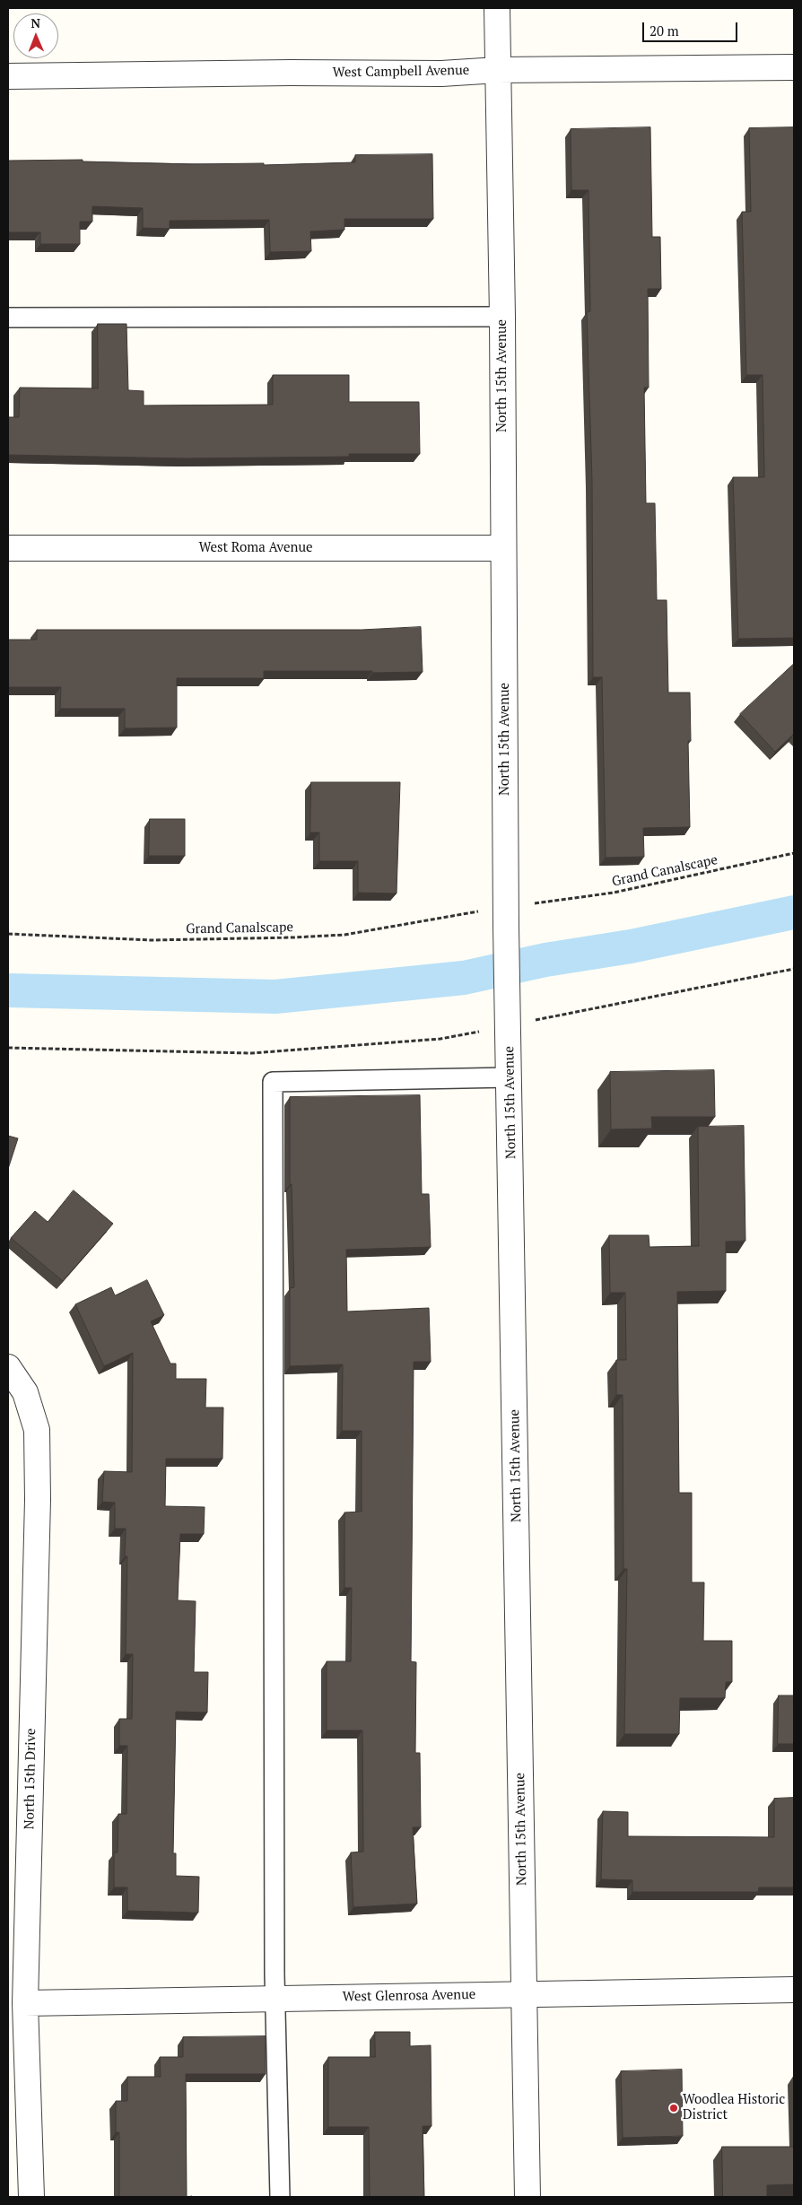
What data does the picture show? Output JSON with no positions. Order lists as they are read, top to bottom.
{
  "streets": {
    "street": [
      "West Campbell Avenue",
      "North 15th Avenue",
      "West Roma Avenue",
      "North 15th Drive",
      "West Glenrosa Avenue"
    ],
    "path": ["Grand Canalscape"]
  },
  "crossings": [
    ["West Campbell Avenue", "North 15th Avenue"],
    ["North 15th Avenue", "West Roma Avenue"],
    ["North 15th Avenue", "West Glenrosa Avenue"],
    ["North 15th Drive", "West Glenrosa Avenue"]
  ],
  "places": ["Woodlea Historic District"],
  "scale_bar": "20 m",
  "north": "top"
}
